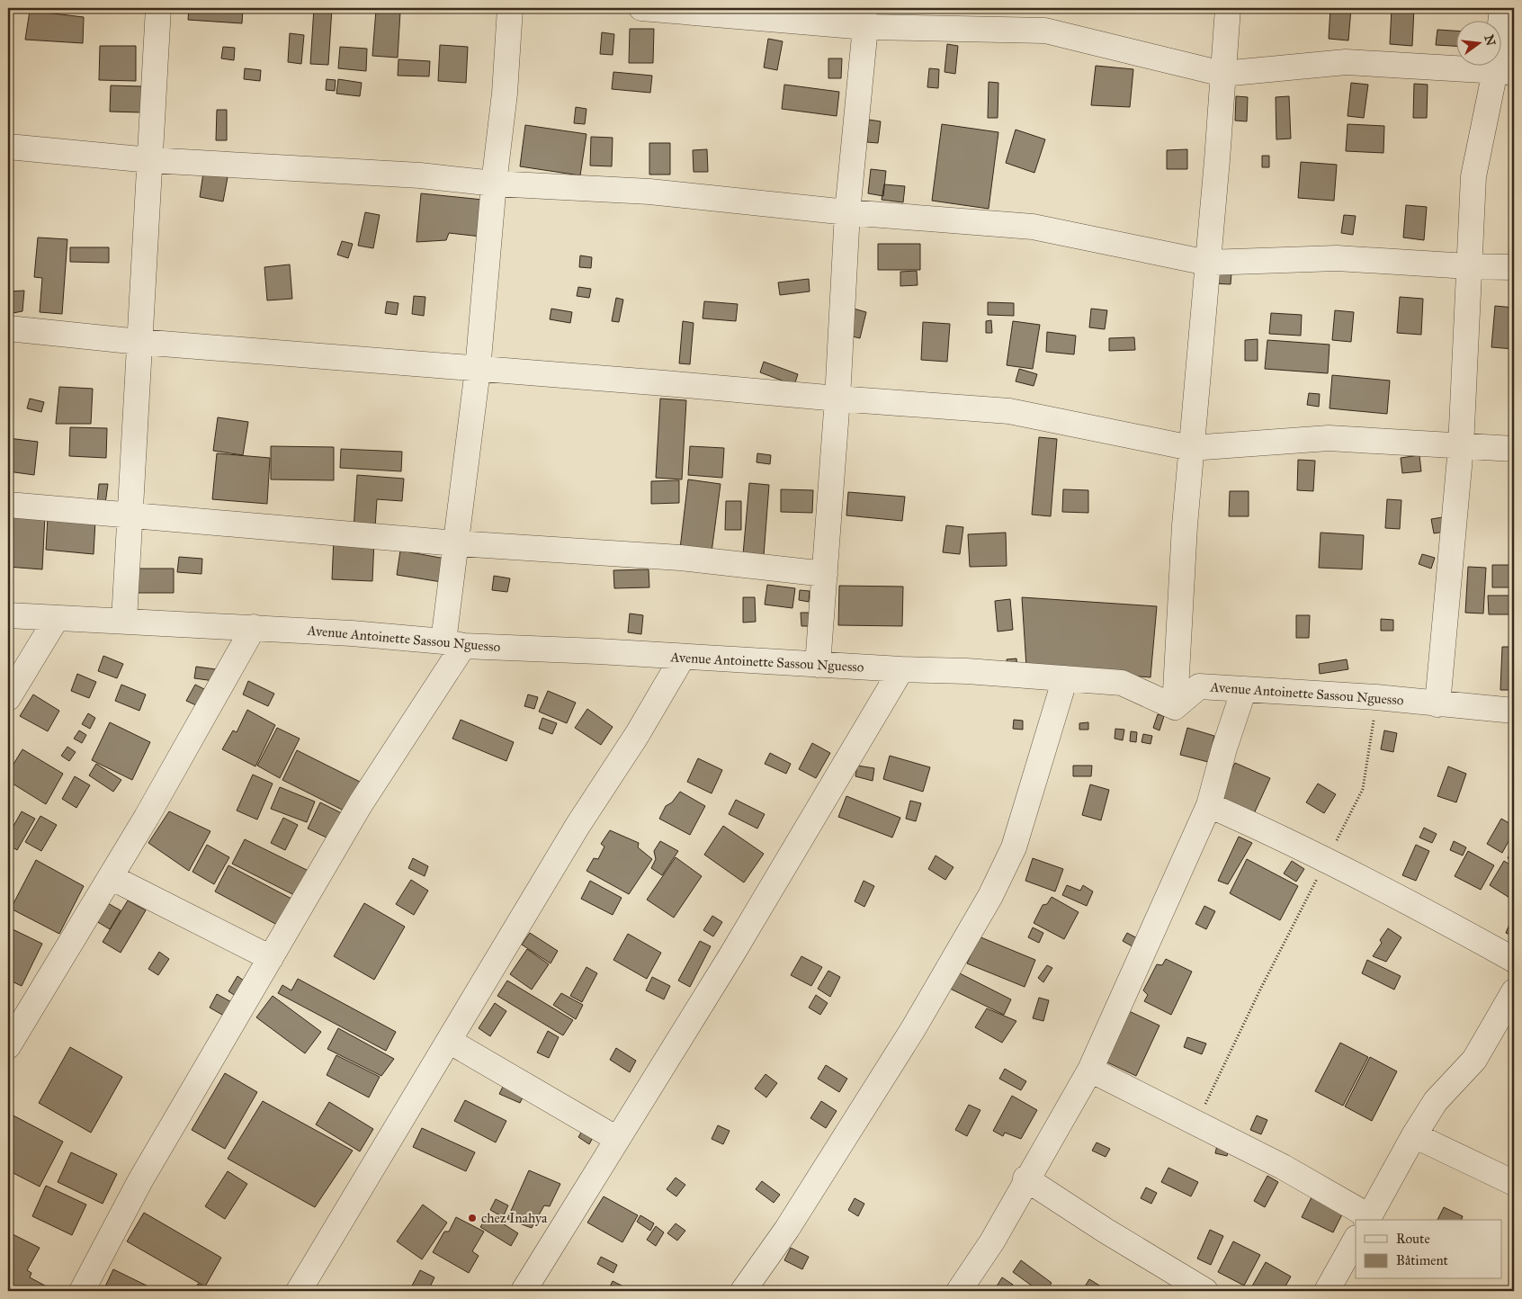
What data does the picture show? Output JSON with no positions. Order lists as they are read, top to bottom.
{
  "streets": {
    "street": ["Avenue Antoinette Sassou Nguesso"]
  },
  "places": ["chez Inahya"],
  "legend": ["Route", "Bâtiment"],
  "north": "right"
}
